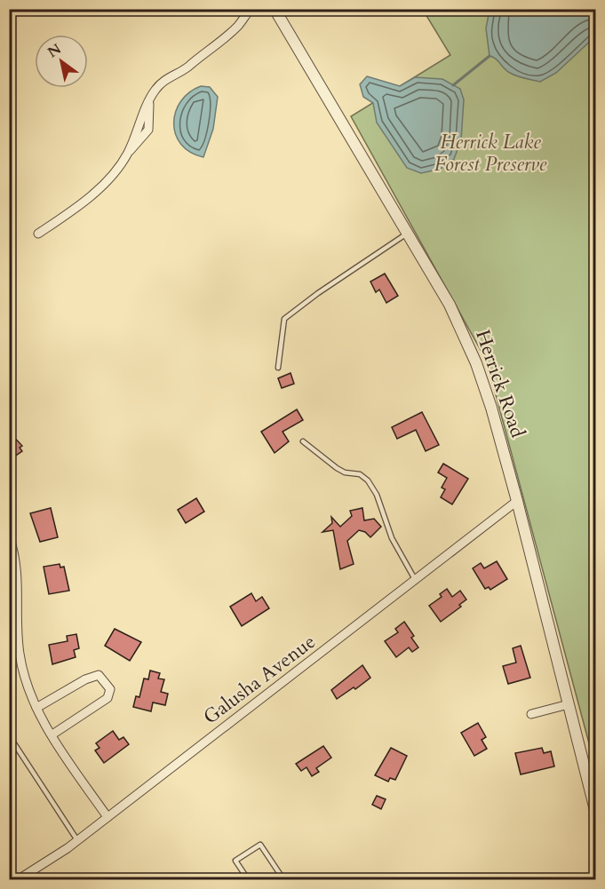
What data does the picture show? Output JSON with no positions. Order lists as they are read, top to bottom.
{
  "streets": {
    "street": ["Herrick Road", "Galusha Avenue"]
  },
  "crossings": [
    ["Herrick Road", "Galusha Avenue"]
  ],
  "parks": ["Herrick Lake Forest Preserve"],
  "north": "top left"
}
